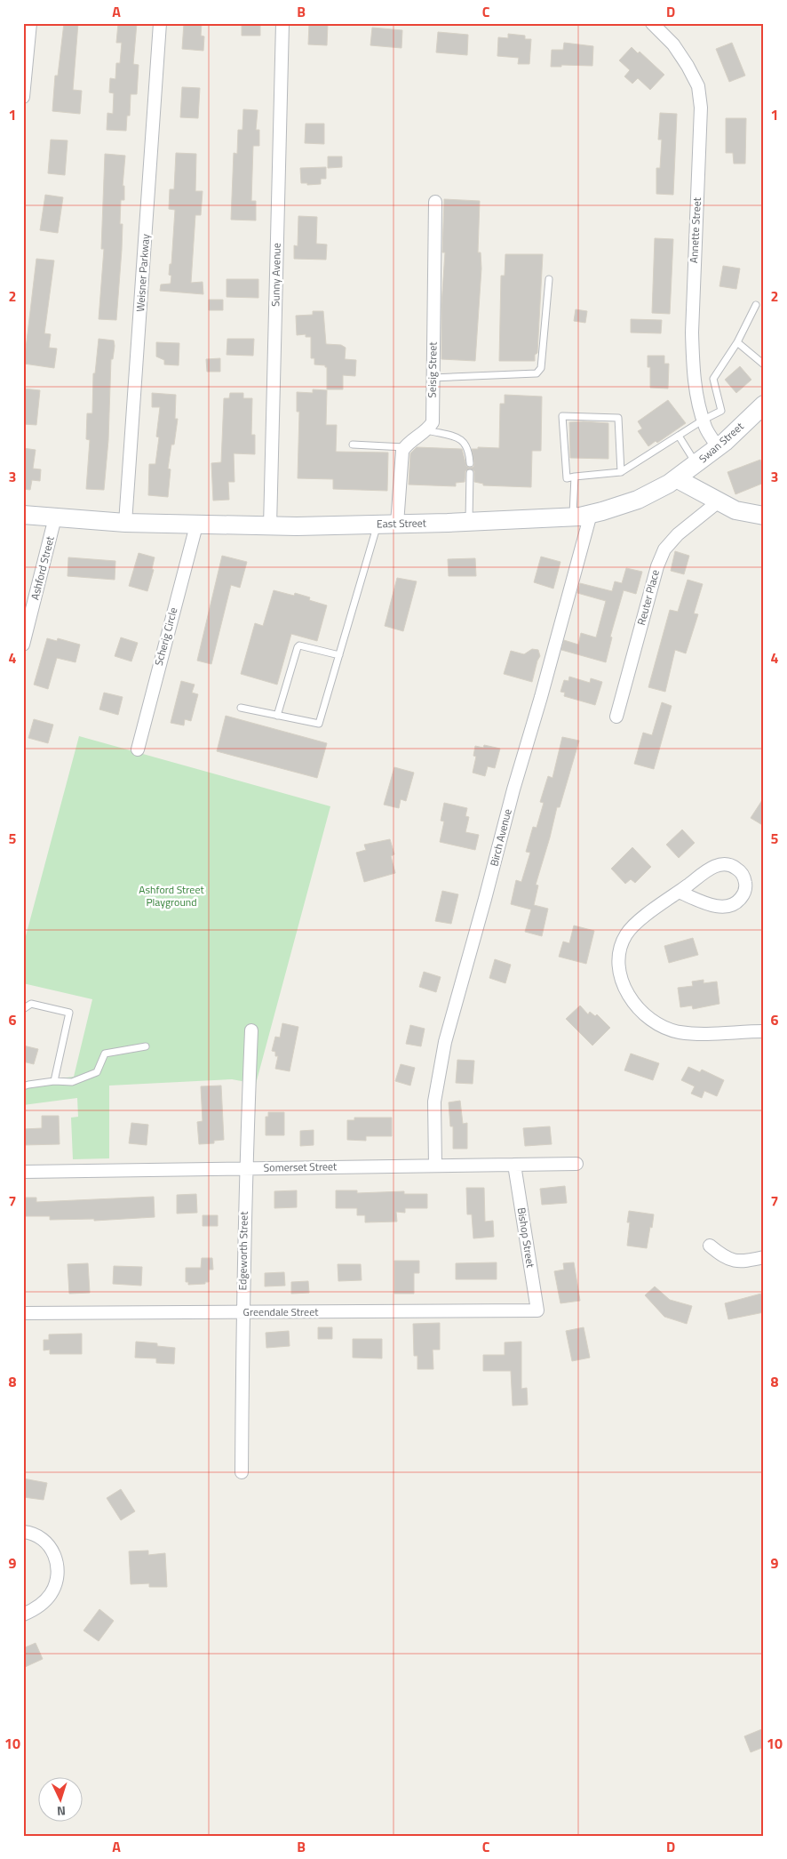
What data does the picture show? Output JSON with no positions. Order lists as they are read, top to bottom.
{
  "streets": {
    "main road": ["Swan Street", "East Street"],
    "street": [
      "Annette Street",
      "Weisner Parkway",
      "Sunny Avenue",
      "Seisig Street",
      "Ashford Street",
      "Reuter Place",
      "Scherig Circle",
      "Birch Avenue",
      "Somerset Street",
      "Bishop Street",
      "Edgeworth Street",
      "Greendale Street"
    ]
  },
  "crossings": [
    ["Annette Street", "Swan Street"],
    ["Weisner Parkway", "East Street"],
    ["Sunny Avenue", "East Street"],
    ["Swan Street", "East Street"],
    ["East Street", "Ashford Street"],
    ["East Street", "Scherig Circle"],
    ["East Street", "Birch Avenue"],
    ["Birch Avenue", "Somerset Street"],
    ["Somerset Street", "Bishop Street"],
    ["Somerset Street", "Edgeworth Street"],
    ["Bishop Street", "Greendale Street"],
    ["Edgeworth Street", "Greendale Street"]
  ],
  "parks": ["Ashford Street Playground"],
  "north": "bottom",
  "grid": {
    "columns": [
      "A",
      "B",
      "C",
      "D"
    ],
    "rows": [
      "1",
      "2",
      "3",
      "4",
      "5",
      "6",
      "7",
      "8",
      "9",
      "10"
    ]
  }
}
